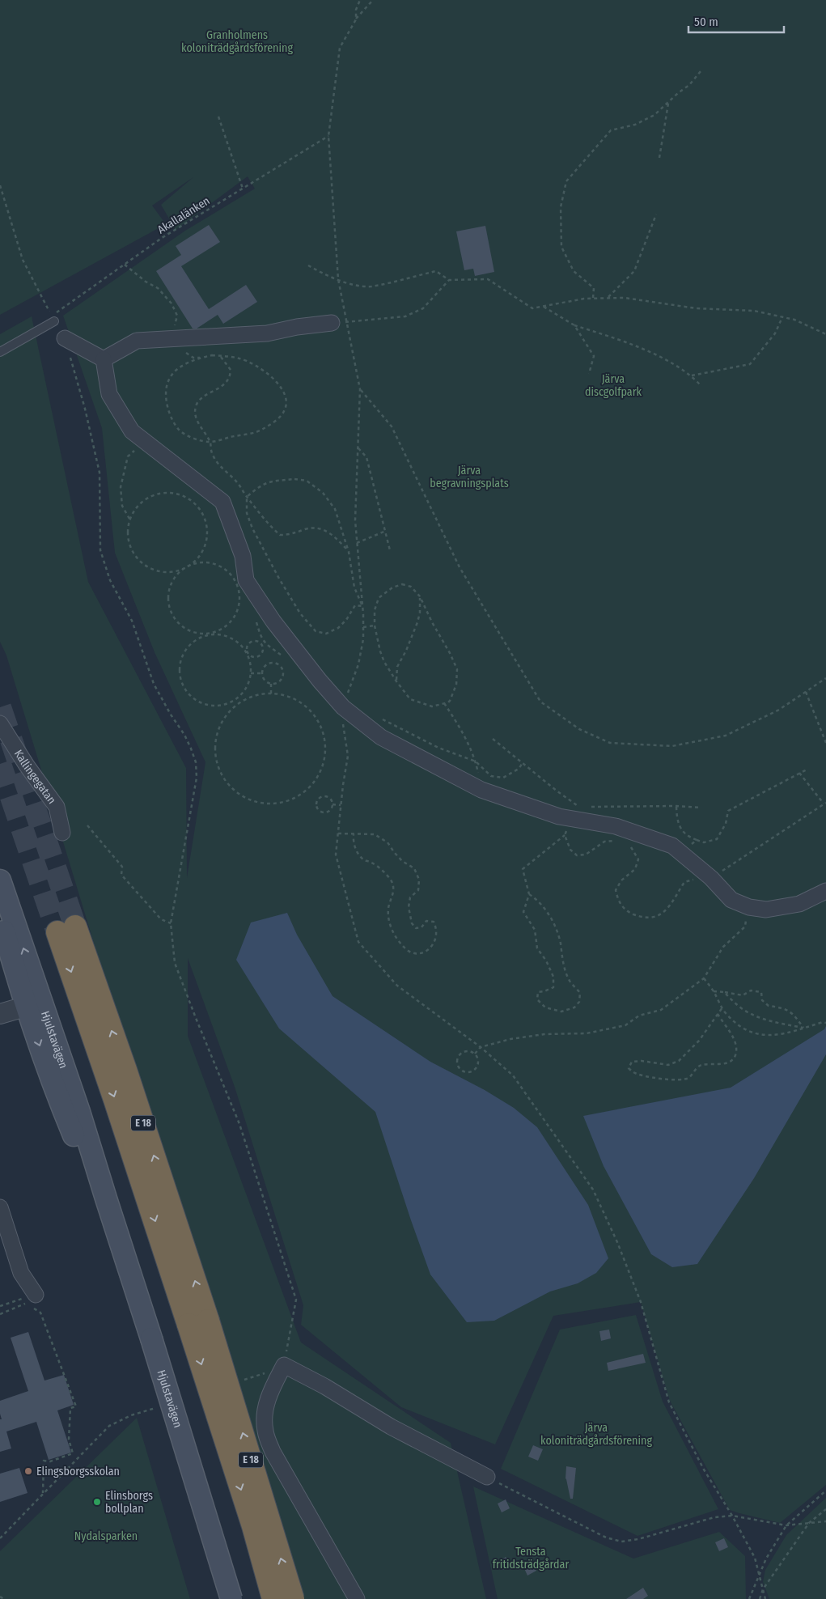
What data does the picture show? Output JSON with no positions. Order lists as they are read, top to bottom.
{
  "streets": {
    "highway": ["E 18"],
    "main road": ["Hjulstavägen"],
    "street": ["Kallingegatan"],
    "path": ["Akallalänken"]
  },
  "parks": [
    "Granholmens koloniträdgårdsförening",
    "Järva discgolfpark",
    "Järva begravningsplats",
    "Järva koloniträdgårdsförening",
    "Nydalsparken",
    "Tensta fritidsträdgårdar"
  ],
  "places": ["Elingsborgsskolan", "Elinsborgs bollplan"],
  "scale_bar": "50 m"
}
